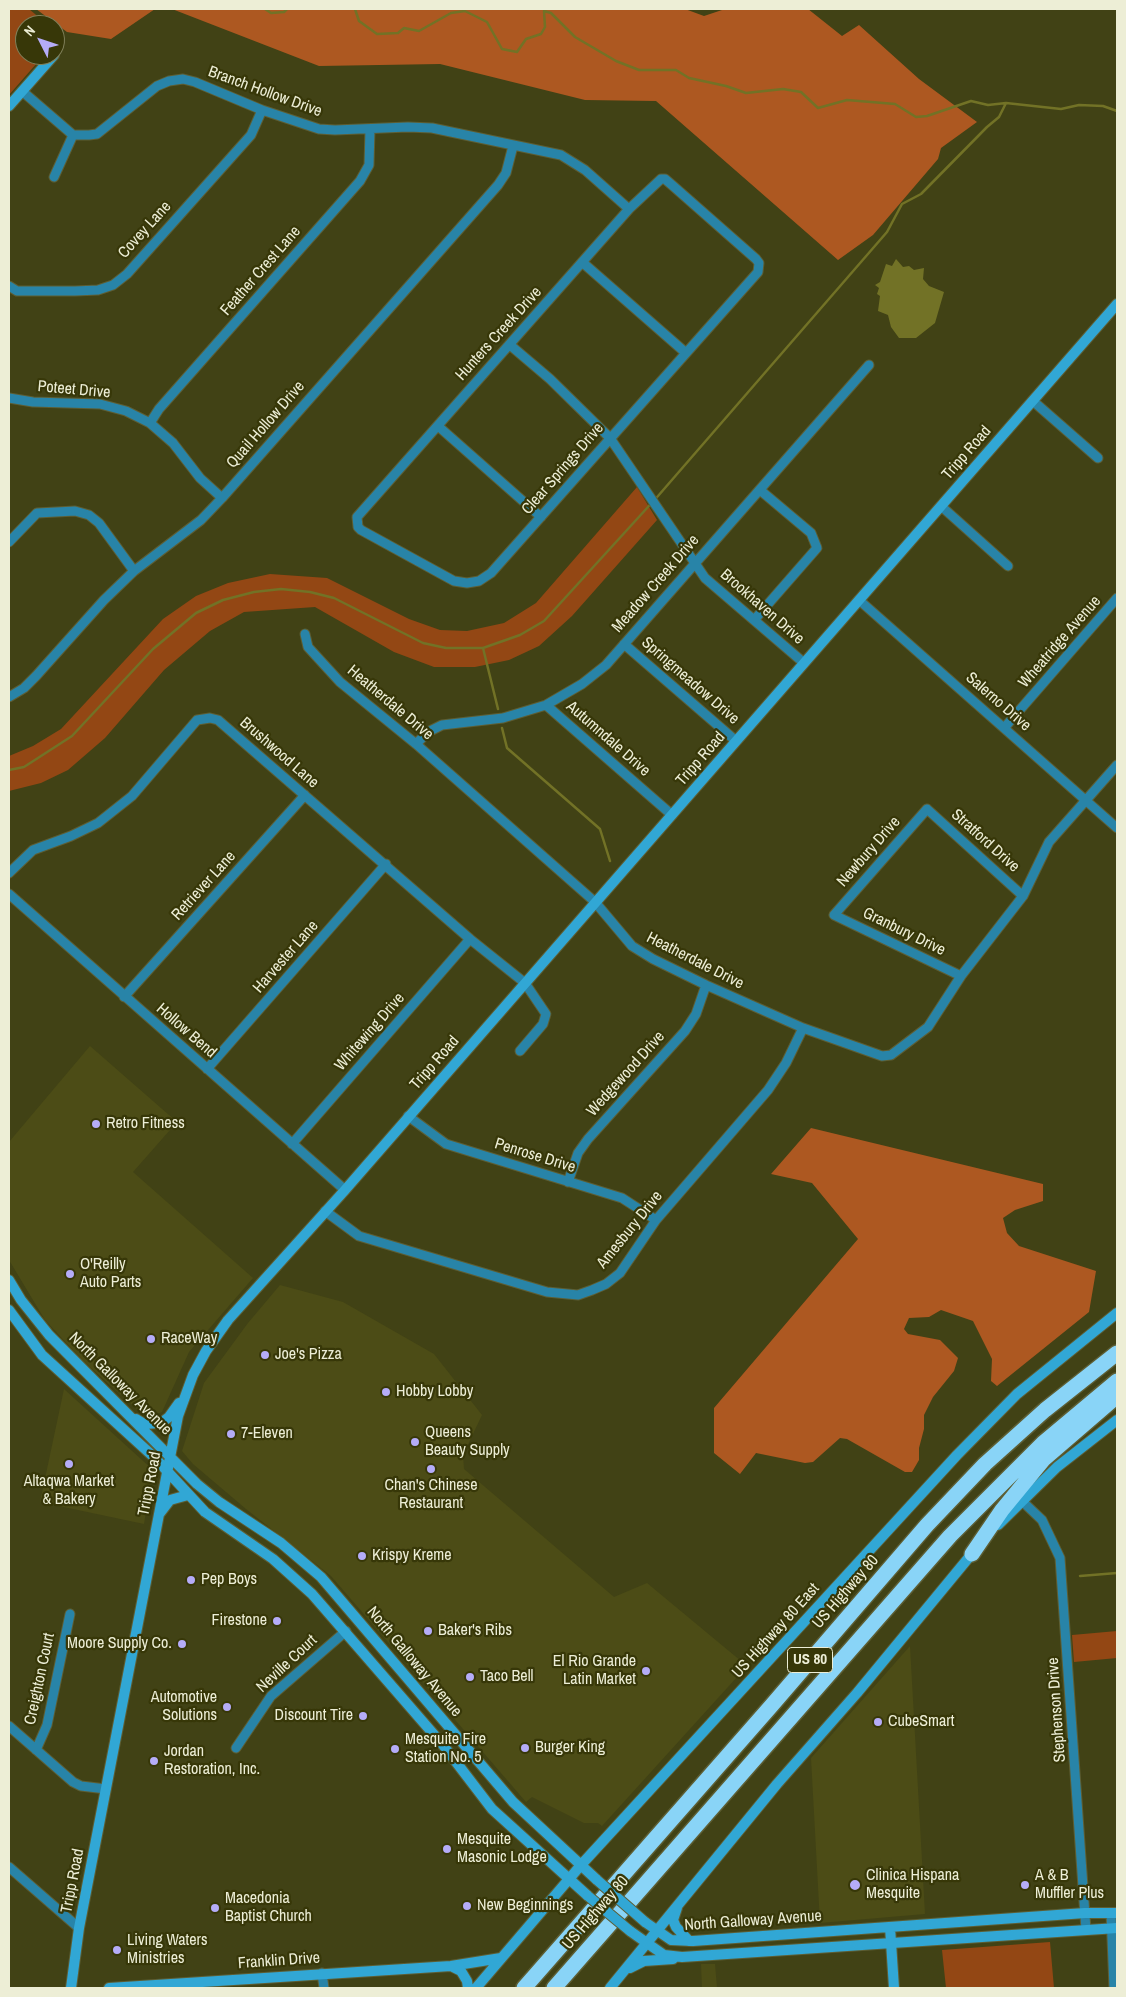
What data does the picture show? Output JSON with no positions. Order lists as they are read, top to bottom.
{
  "streets": {
    "highway": ["US Highway 80", "US 80"],
    "main road": [
      "Tripp Road",
      "North Galloway Avenue",
      "US Highway 80 East",
      "Franklin Drive"
    ],
    "street": [
      "Branch Hollow Drive",
      "Covey Lane",
      "Feather Crest Lane",
      "Hunters Creek Drive",
      "Poteet Drive",
      "Quail Hollow Drive",
      "Clear Springs Drive",
      "Meadow Creek Drive",
      "Brookhaven Drive",
      "Wheatridge Avenue",
      "Springmeadow Drive",
      "Salerno Drive",
      "Heatherdale Drive",
      "Autumndale Drive",
      "Brushwood Lane",
      "Stratford Drive",
      "Newbury Drive",
      "Retriever Lane",
      "Granbury Drive",
      "Harvester Lane",
      "Hollow Bend",
      "Whitewing Drive",
      "Wedgewood Drive",
      "Penrose Drive",
      "Amesbury Drive",
      "Neville Court",
      "Creighton Court",
      "Stephenson Drive"
    ]
  },
  "crossings": [
    ["Branch Hollow Drive", "Covey Lane"],
    ["Branch Hollow Drive", "Feather Crest Lane"],
    ["Branch Hollow Drive", "Hunters Creek Drive"],
    ["Branch Hollow Drive", "Quail Hollow Drive"],
    ["Feather Crest Lane", "Poteet Drive"],
    ["Hunters Creek Drive", "Clear Springs Drive"],
    ["Hunters Creek Drive", "Brookhaven Drive"],
    ["Poteet Drive", "Quail Hollow Drive"],
    ["Tripp Road", "Brookhaven Drive"],
    ["Tripp Road", "Springmeadow Drive"],
    ["Tripp Road", "Salerno Drive"],
    ["Tripp Road", "Heatherdale Drive"],
    ["Tripp Road", "Autumndale Drive"],
    ["Tripp Road", "Brushwood Lane"],
    ["Tripp Road", "Hollow Bend"],
    ["Tripp Road", "Penrose Drive"],
    ["Tripp Road", "Amesbury Drive"],
    ["Tripp Road", "North Galloway Avenue"],
    ["Clear Springs Drive", "Brookhaven Drive"],
    ["Meadow Creek Drive", "Brookhaven Drive"],
    ["Meadow Creek Drive", "Springmeadow Drive"],
    ["Meadow Creek Drive", "Heatherdale Drive"],
    ["Meadow Creek Drive", "Autumndale Drive"],
    ["Wheatridge Avenue", "Salerno Drive"],
    ["Salerno Drive", "Heatherdale Drive"],
    ["Heatherdale Drive", "Stratford Drive"],
    ["Heatherdale Drive", "Granbury Drive"],
    ["Heatherdale Drive", "Wedgewood Drive"],
    ["Heatherdale Drive", "Amesbury Drive"],
    ["Brushwood Lane", "Retriever Lane"],
    ["Brushwood Lane", "Harvester Lane"],
    ["Brushwood Lane", "Whitewing Drive"],
    ["Stratford Drive", "Newbury Drive"],
    ["Newbury Drive", "Granbury Drive"],
    ["Retriever Lane", "Hollow Bend"],
    ["Harvester Lane", "Hollow Bend"],
    ["Hollow Bend", "Whitewing Drive"],
    ["Wedgewood Drive", "Penrose Drive"],
    ["Penrose Drive", "Amesbury Drive"],
    ["North Galloway Avenue", "US Highway 80 East"],
    ["North Galloway Avenue", "Neville Court"],
    ["North Galloway Avenue", "Stephenson Drive"],
    ["US Highway 80 East", "Franklin Drive"]
  ],
  "places": [
    "Retro Fitness",
    "O'Reilly Auto Parts",
    "RaceWay",
    "Joe's Pizza",
    "Hobby Lobby",
    "7-Eleven",
    "Queens Beauty Supply",
    "Altaqwa Market & Bakery",
    "Chan's Chinese Restaurant",
    "Krispy Kreme",
    "Pep Boys",
    "Firestone",
    "Baker's Ribs",
    "Moore Supply Co.",
    "El Rio Grande Latin Market",
    "Taco Bell",
    "Automotive Solutions",
    "Discount Tire",
    "CubeSmart",
    "Burger King",
    "Mesquite Fire Station No. 5",
    "Jordan Restoration, Inc.",
    "Mesquite Masonic Lodge",
    "Clinica Hispana Mesquite",
    "A & B Muffler Plus",
    "New Beginnings",
    "Macedonia Baptist Church",
    "Living Waters Ministries"
  ],
  "north": "top left"
}
